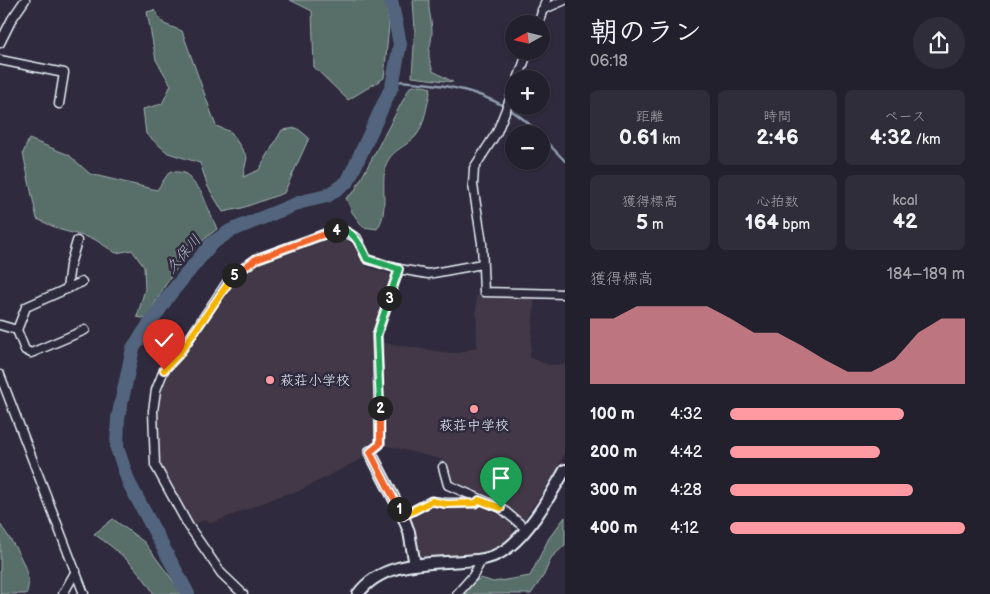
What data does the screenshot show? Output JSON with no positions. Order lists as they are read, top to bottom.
{
  "water": ["久保川"],
  "places": ["萩荘小学校", "萩荘中学校"],
  "north": "left",
  "page": {
    "heading": ["朝のラン", "06:18"],
    "map_buttons": ["+", "−"],
    "stats": [
      ["距離", "0.61 km"],
      ["時間", "2:46"],
      ["ペース", "4:32 /km"],
      ["獲得標高", "5 m"],
      ["心拍数", "164 bpm"],
      ["kcal", "42"]
    ],
    "pins": [
      "4",
      "5",
      "3",
      "2",
      "1"
    ],
    "chart": ["獲得標高", "184–189 m"],
    "list": [
      {
        "name": "100 m",
        "note": "4:32"
      },
      {
        "name": "200 m",
        "note": "4:42"
      },
      {
        "name": "300 m",
        "note": "4:28"
      },
      {
        "name": "400 m",
        "note": "4:12"
      }
    ]
  }
}
